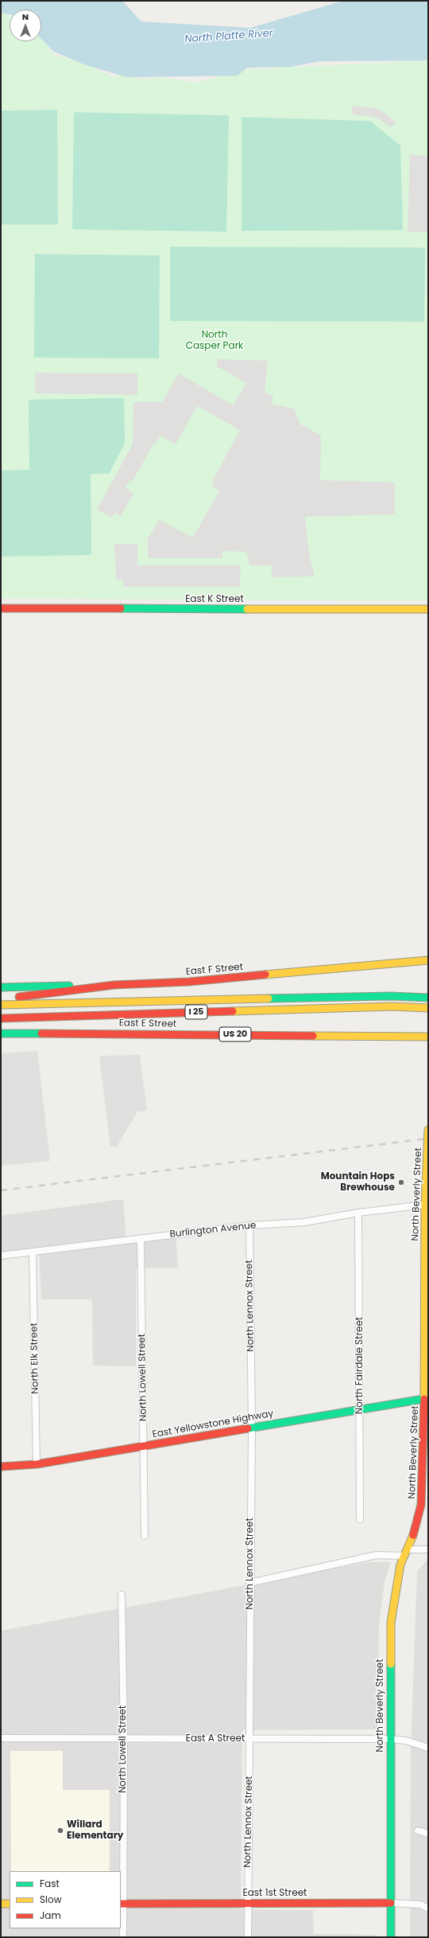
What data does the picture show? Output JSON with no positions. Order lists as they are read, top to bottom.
{
  "streets": {
    "main road": [
      "East K Street",
      "East F Street",
      "I 25",
      "East E Street",
      "US 20",
      "North Beverly Street",
      "East Yellowstone Highway",
      "East 1st Street"
    ],
    "street": [
      "Burlington Avenue",
      "North Lennox Street",
      "North Elk Street",
      "North Fairdale Street",
      "North Lowell Street",
      "East A Street"
    ]
  },
  "crossings": [
    ["North Beverly Street", "Burlington Avenue"],
    ["North Beverly Street", "East Yellowstone Highway"],
    ["North Beverly Street", "East A Street"],
    ["North Beverly Street", "East 1st Street"],
    ["Burlington Avenue", "North Lennox Street"],
    ["Burlington Avenue", "North Elk Street"],
    ["Burlington Avenue", "North Fairdale Street"],
    ["Burlington Avenue", "North Lowell Street"],
    ["North Lennox Street", "East Yellowstone Highway"],
    ["North Lennox Street", "East A Street"],
    ["North Lennox Street", "East 1st Street"],
    ["North Elk Street", "East Yellowstone Highway"],
    ["North Fairdale Street", "East Yellowstone Highway"],
    ["North Lowell Street", "East Yellowstone Highway"],
    ["North Lowell Street", "East A Street"],
    ["North Lowell Street", "East 1st Street"]
  ],
  "water": ["North Platte River"],
  "parks": ["North Casper Park"],
  "places": ["Mountain Hops Brewhouse", "Willard Elementary"],
  "legend": ["Fast", "Slow", "Jam"],
  "north": "top"
}
